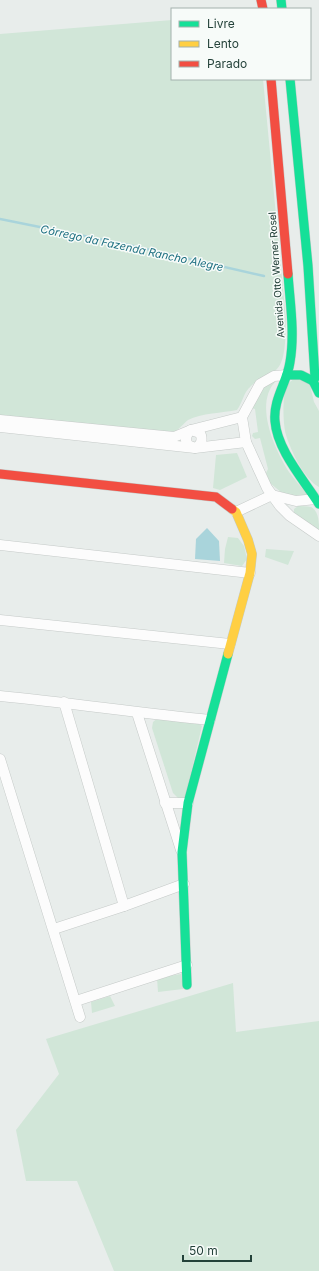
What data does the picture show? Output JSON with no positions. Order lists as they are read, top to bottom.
{
  "streets": {
    "street": ["Avenida Otto Werner Rosel"]
  },
  "water": ["Córrego da Fazenda Rancho Alegre"],
  "legend": ["Livre", "Lento", "Parado"],
  "scale_bar": "50 m"
}
